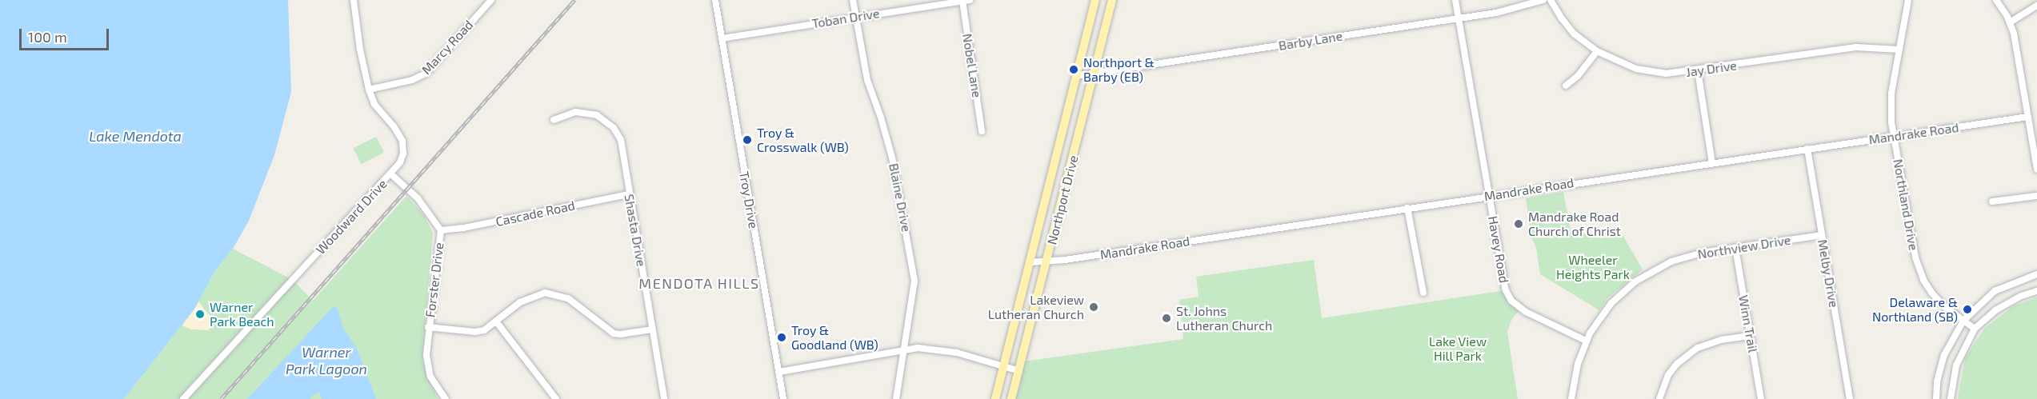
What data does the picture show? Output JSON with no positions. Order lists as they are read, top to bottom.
{
  "streets": {
    "main road": ["Northport Drive"],
    "street": [
      "Toban Drive",
      "Barby Lane",
      "Marcy Road",
      "Nobel Lane",
      "Jay Drive",
      "Mandrake Road",
      "Blaine Drive",
      "Troy Drive",
      "Northland Drive",
      "Cascade Road",
      "Woodward Drive",
      "Shasta Drive",
      "Northview Drive",
      "Havey Road",
      "Melby Drive",
      "Forster Drive",
      "Winn Trail"
    ]
  },
  "crossings": [
    ["Toban Drive", "Nobel Lane"],
    ["Toban Drive", "Blaine Drive"],
    ["Toban Drive", "Troy Drive"],
    ["Barby Lane", "Northport Drive"],
    ["Barby Lane", "Havey Road"],
    ["Marcy Road", "Woodward Drive"],
    ["Jay Drive", "Northland Drive"],
    ["Mandrake Road", "Northport Drive"],
    ["Mandrake Road", "Northland Drive"],
    ["Mandrake Road", "Havey Road"],
    ["Mandrake Road", "Melby Drive"],
    ["Cascade Road", "Shasta Drive"],
    ["Cascade Road", "Forster Drive"],
    ["Woodward Drive", "Forster Drive"],
    ["Northview Drive", "Havey Road"],
    ["Northview Drive", "Melby Drive"],
    ["Northview Drive", "Winn Trail"]
  ],
  "districts": ["MENDOTA HILLS"],
  "water": ["Lake Mendota", "Warner Park Lagoon"],
  "parks": ["Wheeler Heights Park", "Lake View Hill Park"],
  "places": [
    "Northport & Barby (EB)",
    "Troy & Crosswalk (WB)",
    "Mandrake Road Church of Christ",
    "Lakeview Lutheran Church",
    "Delaware & Northland (SB)",
    "Warner Park Beach",
    "St. Johns Lutheran Church",
    "Troy & Goodland (WB)"
  ],
  "scale_bar": "100 m"
}
